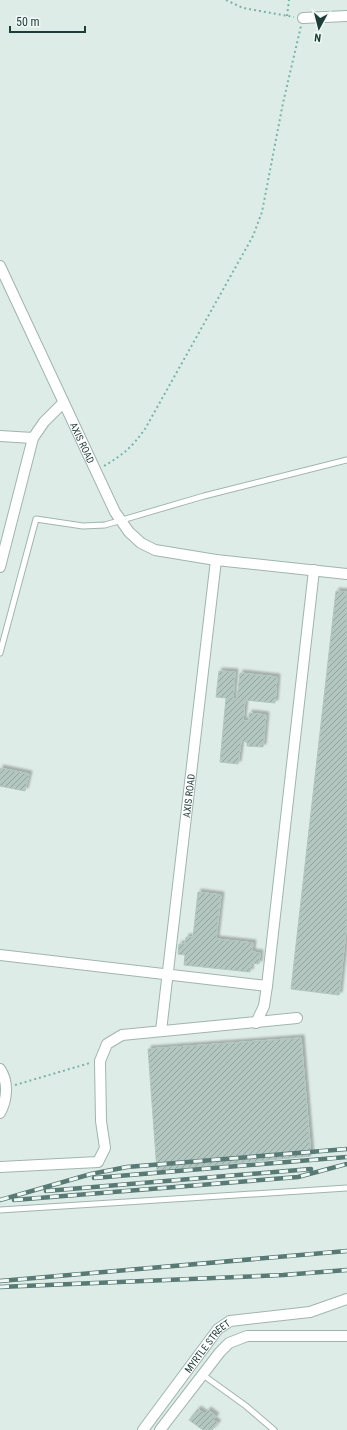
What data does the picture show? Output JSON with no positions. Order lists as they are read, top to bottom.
{
  "streets": {
    "street": ["AXIS ROAD", "MYRTLE STREET"]
  },
  "scale_bar": "50 m",
  "north": "bottom"
}
